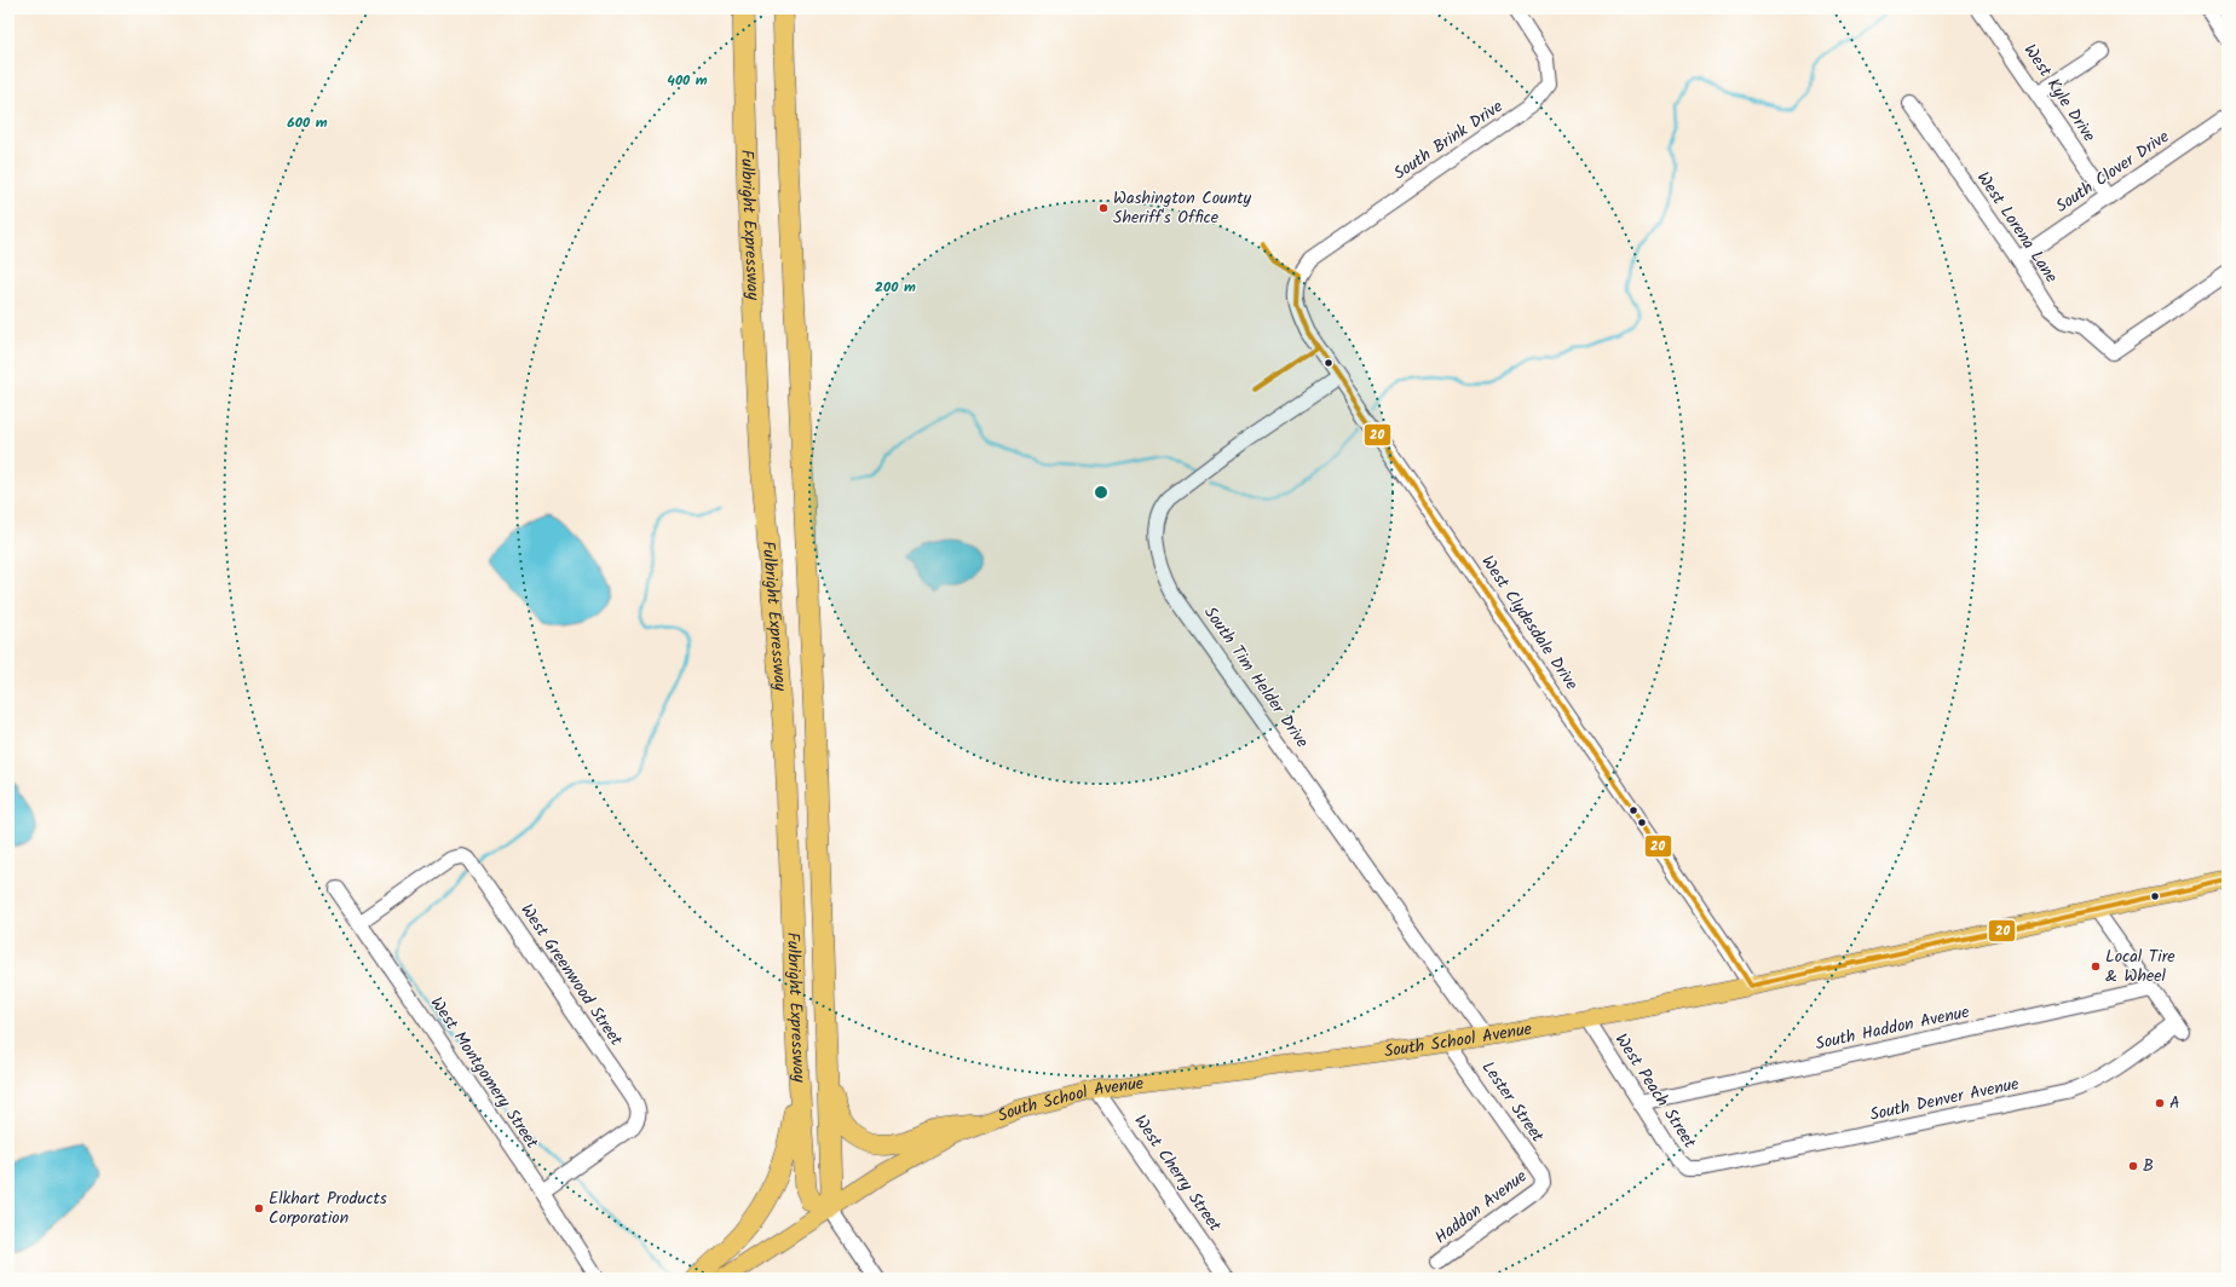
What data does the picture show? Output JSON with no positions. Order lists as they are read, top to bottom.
{
  "streets": {
    "highway": ["Fulbright Expressway"],
    "main road": ["South School Avenue"],
    "street": [
      "West Kyle Drive",
      "South Brink Drive",
      "South Clover Drive",
      "West Lorena Lane",
      "West Clydesdale Drive",
      "South Tim Helder Drive",
      "West Greenwood Street",
      "South Haddon Avenue",
      "West Montgomery Street",
      "West Peach Street",
      "South Denver Avenue",
      "Lester Street",
      "West Cherry Street",
      "Haddon Avenue"
    ]
  },
  "crossings": [
    ["West Kyle Drive", "South Clover Drive"],
    ["South Brink Drive", "West Clydesdale Drive"],
    ["South Clover Drive", "West Lorena Lane"],
    ["Fulbright Expressway", "South School Avenue"],
    ["West Clydesdale Drive", "South Tim Helder Drive"],
    ["West Clydesdale Drive", "South School Avenue"],
    ["South Tim Helder Drive", "South School Avenue"],
    ["West Greenwood Street", "West Montgomery Street"],
    ["South Haddon Avenue", "West Peach Street"],
    ["South Haddon Avenue", "South Denver Avenue"],
    ["South School Avenue", "West Peach Street"],
    ["South School Avenue", "Lester Street"],
    ["South School Avenue", "West Cherry Street"],
    ["West Peach Street", "South Denver Avenue"],
    ["Lester Street", "Haddon Avenue"]
  ],
  "places": [
    "Washington County Sheriff's Office",
    "Local Tire & Wheel",
    "A",
    "B",
    "Elkhart Products Corporation"
  ],
  "lines": ["transit line 20"],
  "rings": ["400 m", "600 m", "200 m"]
}
